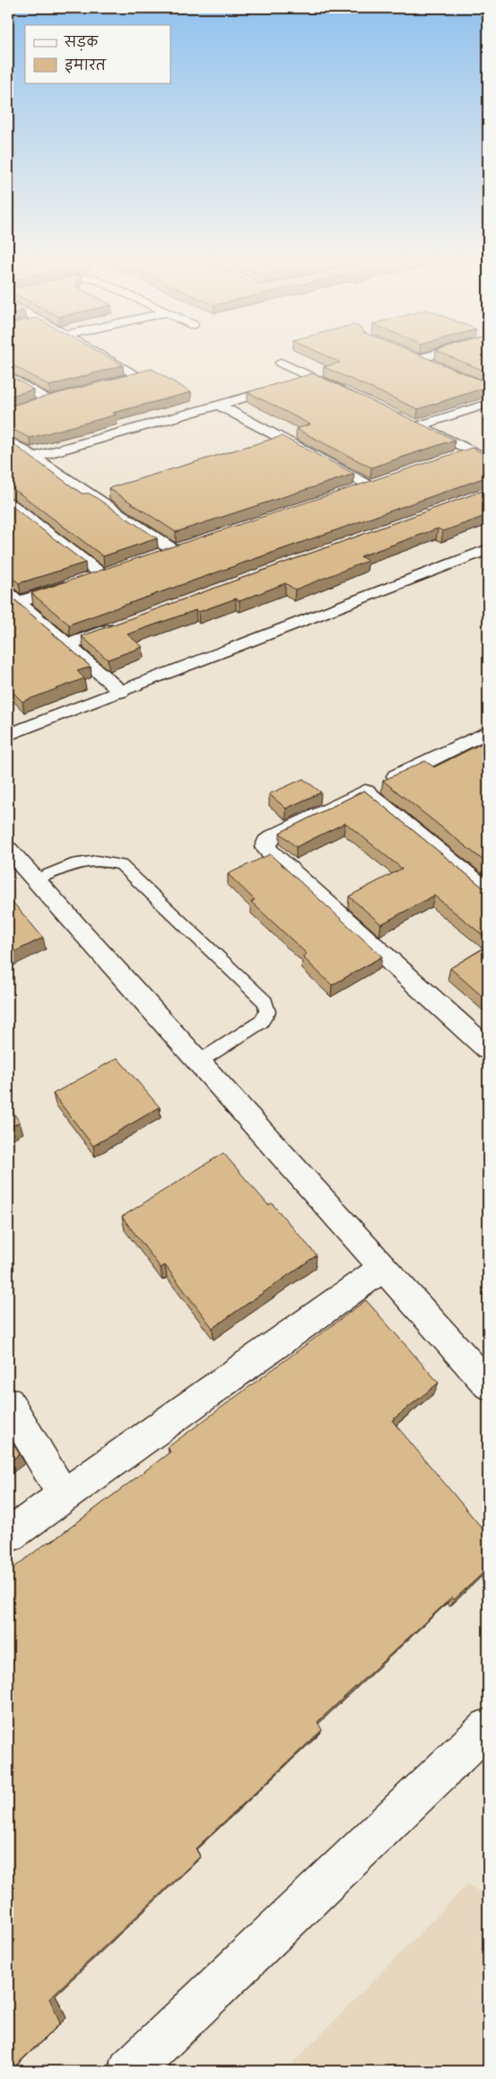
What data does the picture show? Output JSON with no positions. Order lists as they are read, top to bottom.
{
  "legend": ["सड़क", "इमारत"]
}
